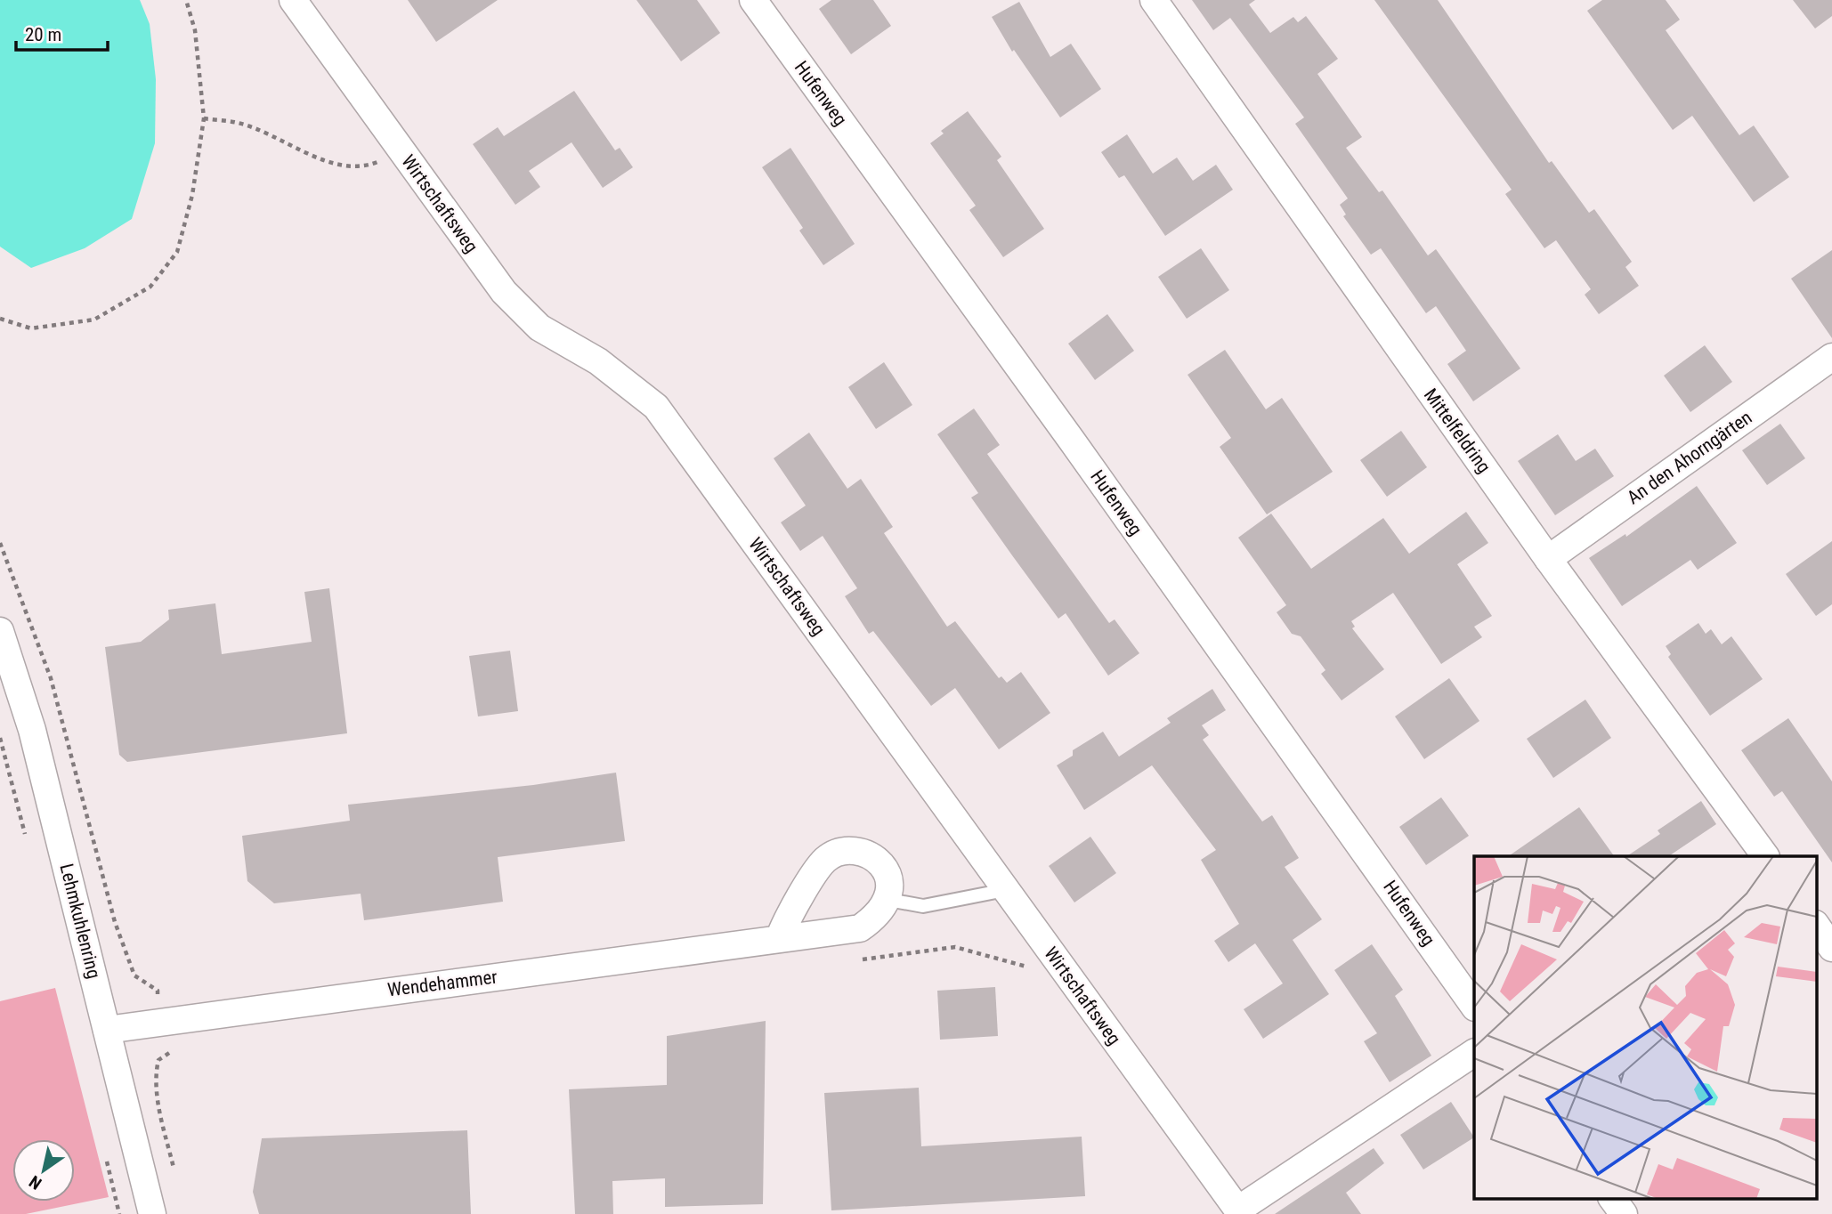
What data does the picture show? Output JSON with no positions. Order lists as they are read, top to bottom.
{
  "streets": {
    "street": [
      "Hufenweg",
      "Wirtschaftsweg",
      "Mittelfeldring",
      "An den Ahorngärten",
      "Lehmkuhlenring",
      "Wendehammer"
    ]
  },
  "crossings": [
    ["Mittelfeldring", "An den Ahorngärten"],
    ["Lehmkuhlenring", "Wendehammer"]
  ],
  "scale_bar": "20 m",
  "north": "bottom left"
}
